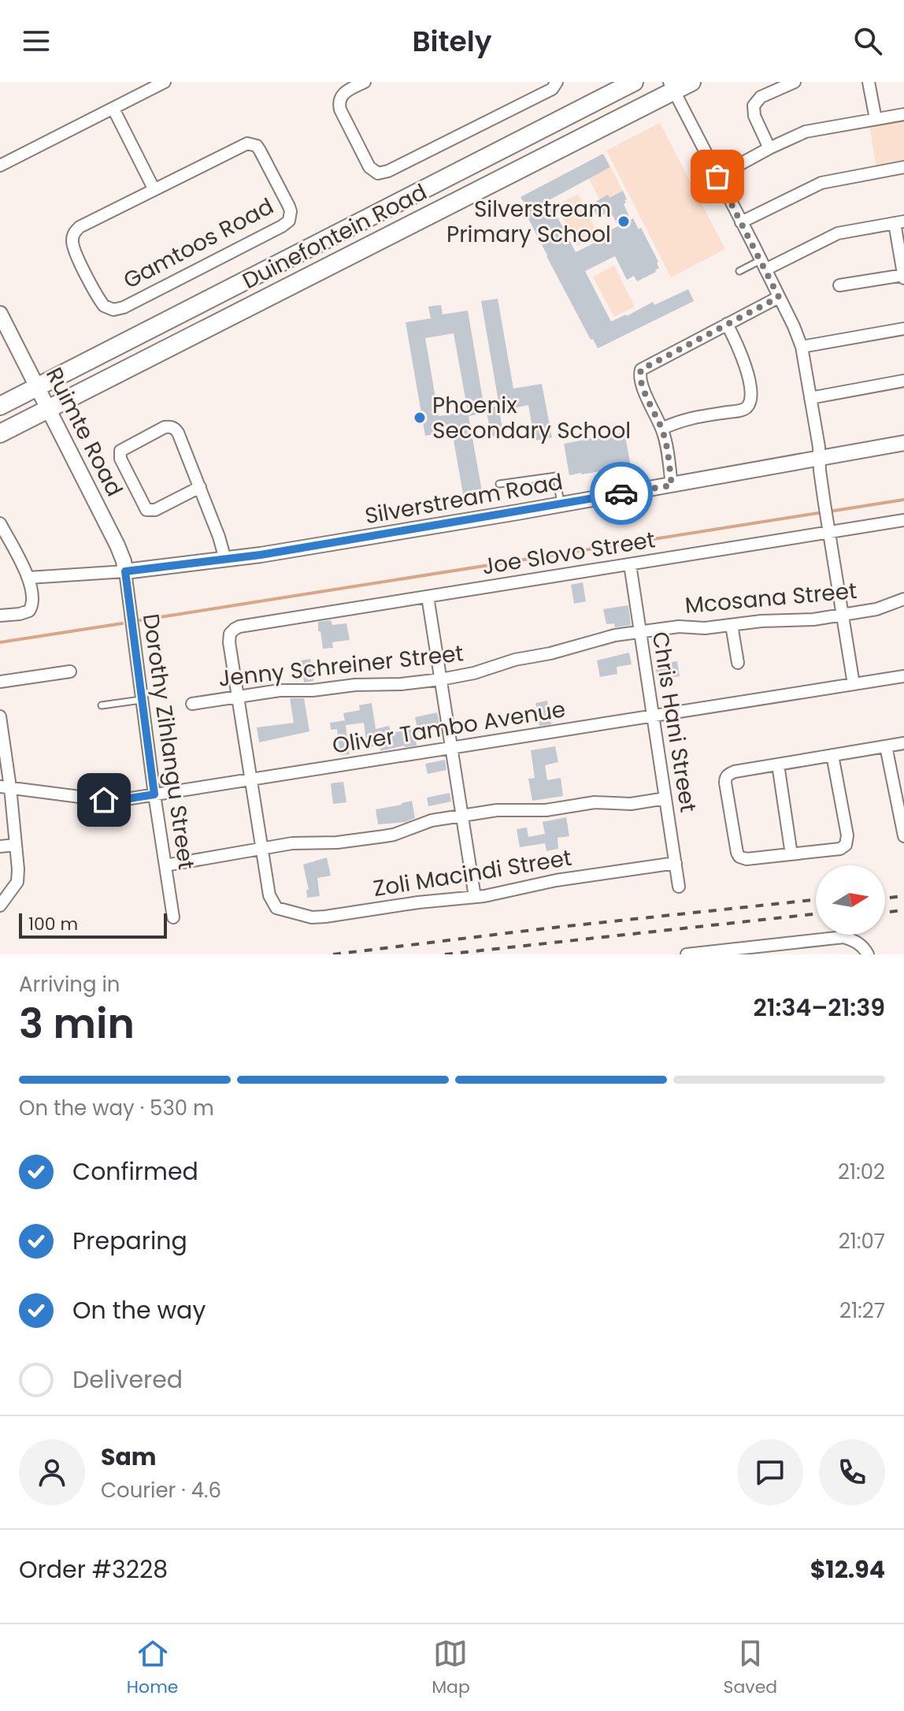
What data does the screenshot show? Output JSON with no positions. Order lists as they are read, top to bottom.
{
  "streets": {
    "main road": ["Duinefontein Road"],
    "street": [
      "Gamtoos Road",
      "Ruimte Road",
      "Silverstream Road",
      "Joe Slovo Street",
      "Mcosana Street",
      "Jenny Schreiner Street",
      "Chris Hani Street",
      "Oliver Tambo Avenue",
      "Dorothy Zihlangu Street",
      "Zoli Macindi Street"
    ]
  },
  "crossings": [
    ["Duinefontein Road", "Ruimte Road"],
    ["Ruimte Road", "Silverstream Road"],
    ["Ruimte Road", "Dorothy Zihlangu Street"],
    ["Silverstream Road", "Dorothy Zihlangu Street"],
    ["Joe Slovo Street", "Jenny Schreiner Street"],
    ["Joe Slovo Street", "Chris Hani Street"],
    ["Mcosana Street", "Jenny Schreiner Street"],
    ["Mcosana Street", "Chris Hani Street"],
    ["Jenny Schreiner Street", "Chris Hani Street"],
    ["Chris Hani Street", "Oliver Tambo Avenue"],
    ["Chris Hani Street", "Zoli Macindi Street"],
    ["Oliver Tambo Avenue", "Dorothy Zihlangu Street"]
  ],
  "places": ["Silverstream Primary School", "Phoenix Secondary School"],
  "scale_bar": "100 m",
  "north": "right",
  "page": {
    "header": "Bitely",
    "scale": "100 m",
    "heading": ["3 min", "Arriving in", "21:34–21:39"],
    "panel": [
      "Sam",
      "Courier · 4.6",
      "Order #3228",
      "$12.94"
    ],
    "bar": "On the way · 530 m",
    "list": [
      ["Confirmed", "21:02"],
      ["Preparing", "21:07"],
      ["On the way", "21:27"],
      "Delivered"
    ],
    "tabs": ["Home", "Map", "Saved"]
  }
}
